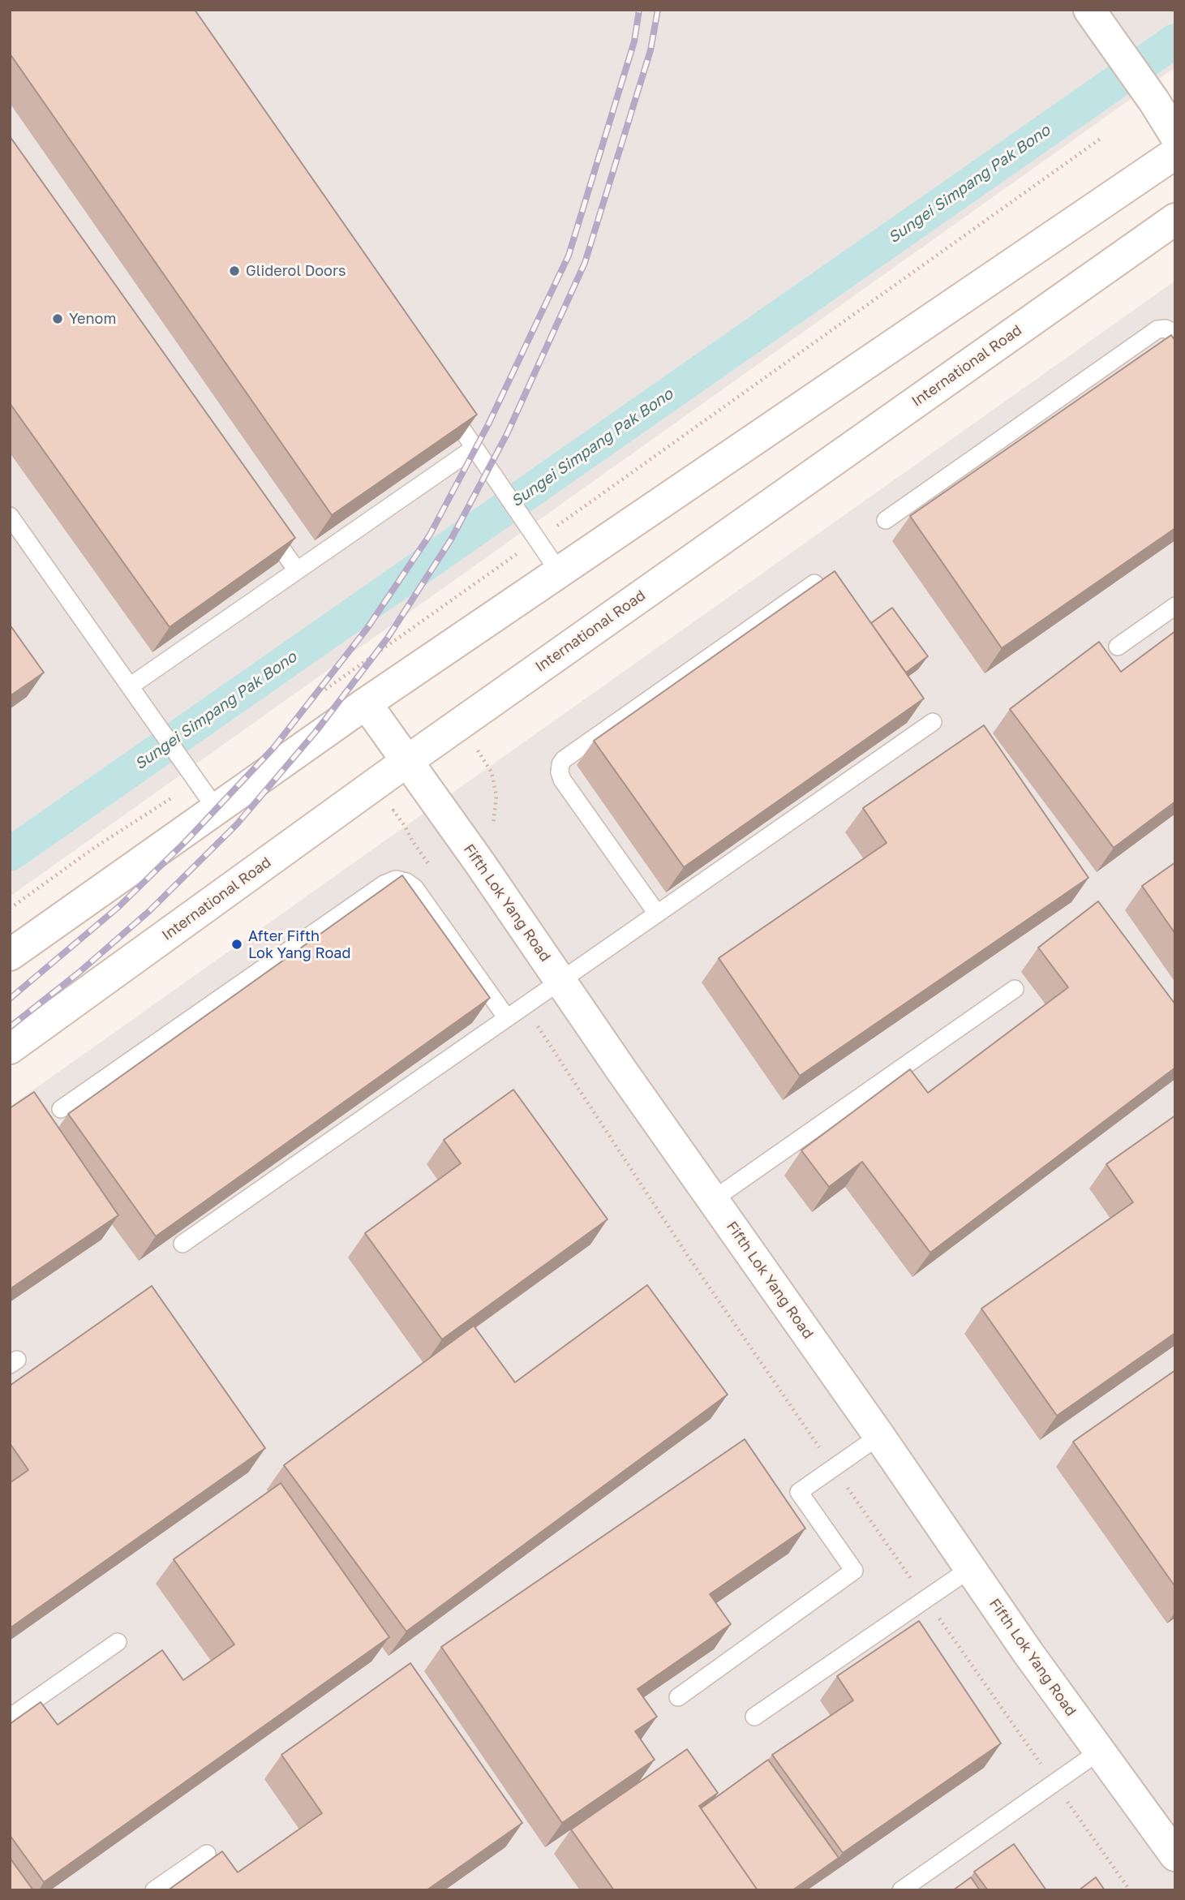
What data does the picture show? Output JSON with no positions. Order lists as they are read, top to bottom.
{
  "streets": {
    "main road": ["International Road", "Fifth Lok Yang Road"]
  },
  "crossings": [
    ["International Road", "Fifth Lok Yang Road"]
  ],
  "water": ["Sungei Simpang Pak Bono"],
  "places": ["Gliderol Doors", "Yenom", "After Fifth Lok Yang Road"]
}
